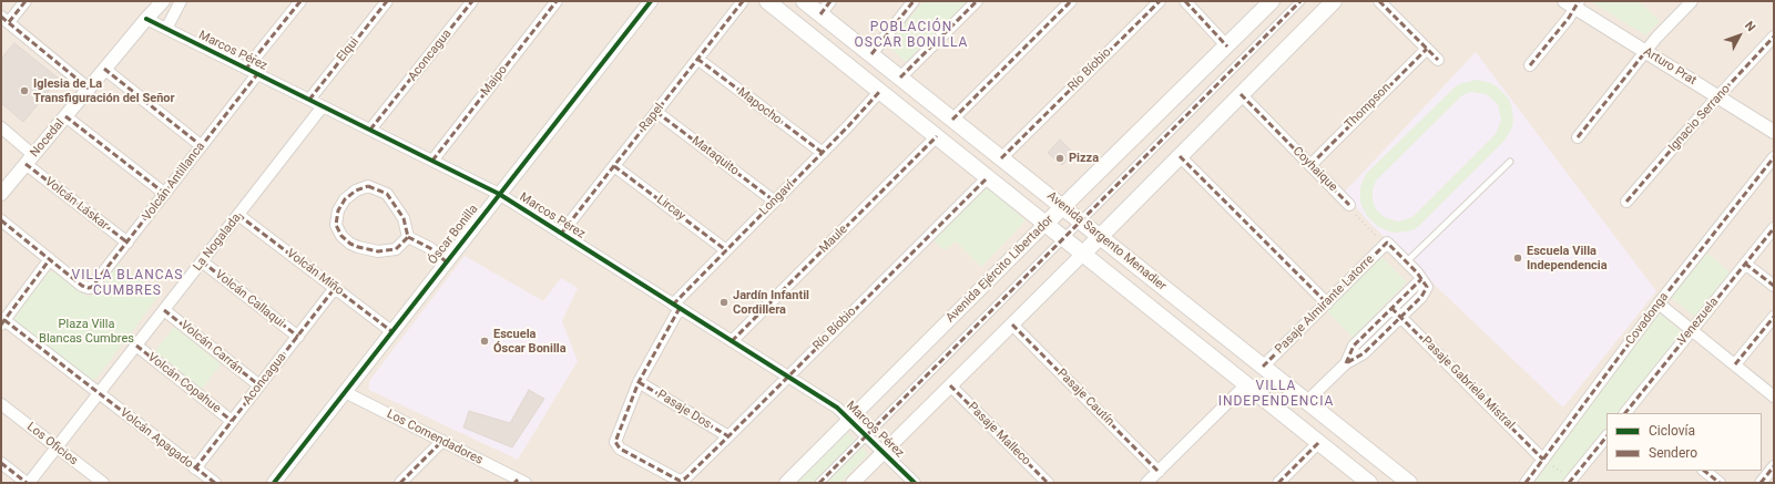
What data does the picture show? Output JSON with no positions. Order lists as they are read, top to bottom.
{
  "streets": {
    "main road": ["Avenida Sargento Menadier", "Avenida Ejército Libertador"],
    "street": [
      "Elqui",
      "Marcos Pérez",
      "Aconcagua",
      "Arturo Prat",
      "Río Bíobio",
      "Maipo",
      "Mapocho",
      "Thompson",
      "Rapel",
      "Ignacio Serrano",
      "Nocedal",
      "Mataquito",
      "Coyhaique",
      "Volcán Antillanca",
      "Longaví",
      "Volcán Láskar",
      "Lircay",
      "Óscar Bonilla",
      "Maule",
      "La Nogalada",
      "Volcán Miño",
      "Volcán Callaqui",
      "Pasaje Almirante Latorre",
      "Covadonga",
      "Venezuela",
      "Volcán Carrán",
      "Volcán Copahue",
      "Pasaje Gabriela Mistral",
      "Pasaje Cautín",
      "Pasaje Dos",
      "Pasaje Malleco",
      "Los Comendadores",
      "Volcán Apagado",
      "Los Oficios"
    ]
  },
  "crossings": [
    ["Elqui", "Marcos Pérez"],
    ["Marcos Pérez", "Aconcagua"],
    ["Marcos Pérez", "Río Bíobio"],
    ["Marcos Pérez", "Maipo"],
    ["Marcos Pérez", "Rapel"],
    ["Marcos Pérez", "Nocedal"],
    ["Marcos Pérez", "Volcán Antillanca"],
    ["Marcos Pérez", "Longaví"],
    ["Marcos Pérez", "Óscar Bonilla"],
    ["Marcos Pérez", "Maule"],
    ["Marcos Pérez", "La Nogalada"],
    ["Marcos Pérez", "Avenida Ejército Libertador"],
    ["Aconcagua", "Volcán Miño"],
    ["Aconcagua", "Volcán Callaqui"],
    ["Aconcagua", "Volcán Carrán"],
    ["Aconcagua", "Volcán Copahue"],
    ["Aconcagua", "Volcán Apagado"],
    ["Arturo Prat", "Ignacio Serrano"],
    ["Río Bíobio", "Longaví"],
    ["Río Bíobio", "Avenida Sargento Menadier"],
    ["Río Bíobio", "Pasaje Dos"],
    ["Mapocho", "Rapel"],
    ["Mapocho", "Longaví"],
    ["Thompson", "Coyhaique"],
    ["Rapel", "Mataquito"],
    ["Rapel", "Lircay"],
    ["Nocedal", "Volcán Láskar"],
    ["Mataquito", "Longaví"],
    ["Volcán Antillanca", "Volcán Láskar"],
    ["Longaví", "Lircay"],
    ["Longaví", "Avenida Sargento Menadier"],
    ["Longaví", "Pasaje Dos"],
    ["Óscar Bonilla", "Volcán Miño"],
    ["Óscar Bonilla", "Los Comendadores"],
    ["Maule", "Avenida Sargento Menadier"],
    ["Avenida Sargento Menadier", "Avenida Ejército Libertador"],
    ["Avenida Sargento Menadier", "Pasaje Almirante Latorre"],
    ["La Nogalada", "Volcán Miño"],
    ["La Nogalada", "Volcán Callaqui"],
    ["La Nogalada", "Volcán Carrán"],
    ["La Nogalada", "Volcán Copahue"],
    ["La Nogalada", "Volcán Apagado"],
    ["La Nogalada", "Los Oficios"],
    ["Covadonga", "Pasaje Gabriela Mistral"]
  ],
  "districts": ["POBLACIÓN OSCAR BONILLA", "VILLA BLANCAS CUMBRES", "VILLA INDEPENDENCIA"],
  "parks": ["Plaza Villa Blancas Cumbres"],
  "places": [
    "Iglesia de La Transfiguración del Señor",
    "Pizza",
    "Escuela Villa Independencia",
    "Jardín Infantil Cordillera",
    "Escuela Óscar Bonilla"
  ],
  "legend": ["Ciclovía", "Sendero"],
  "north": "top right"
}
